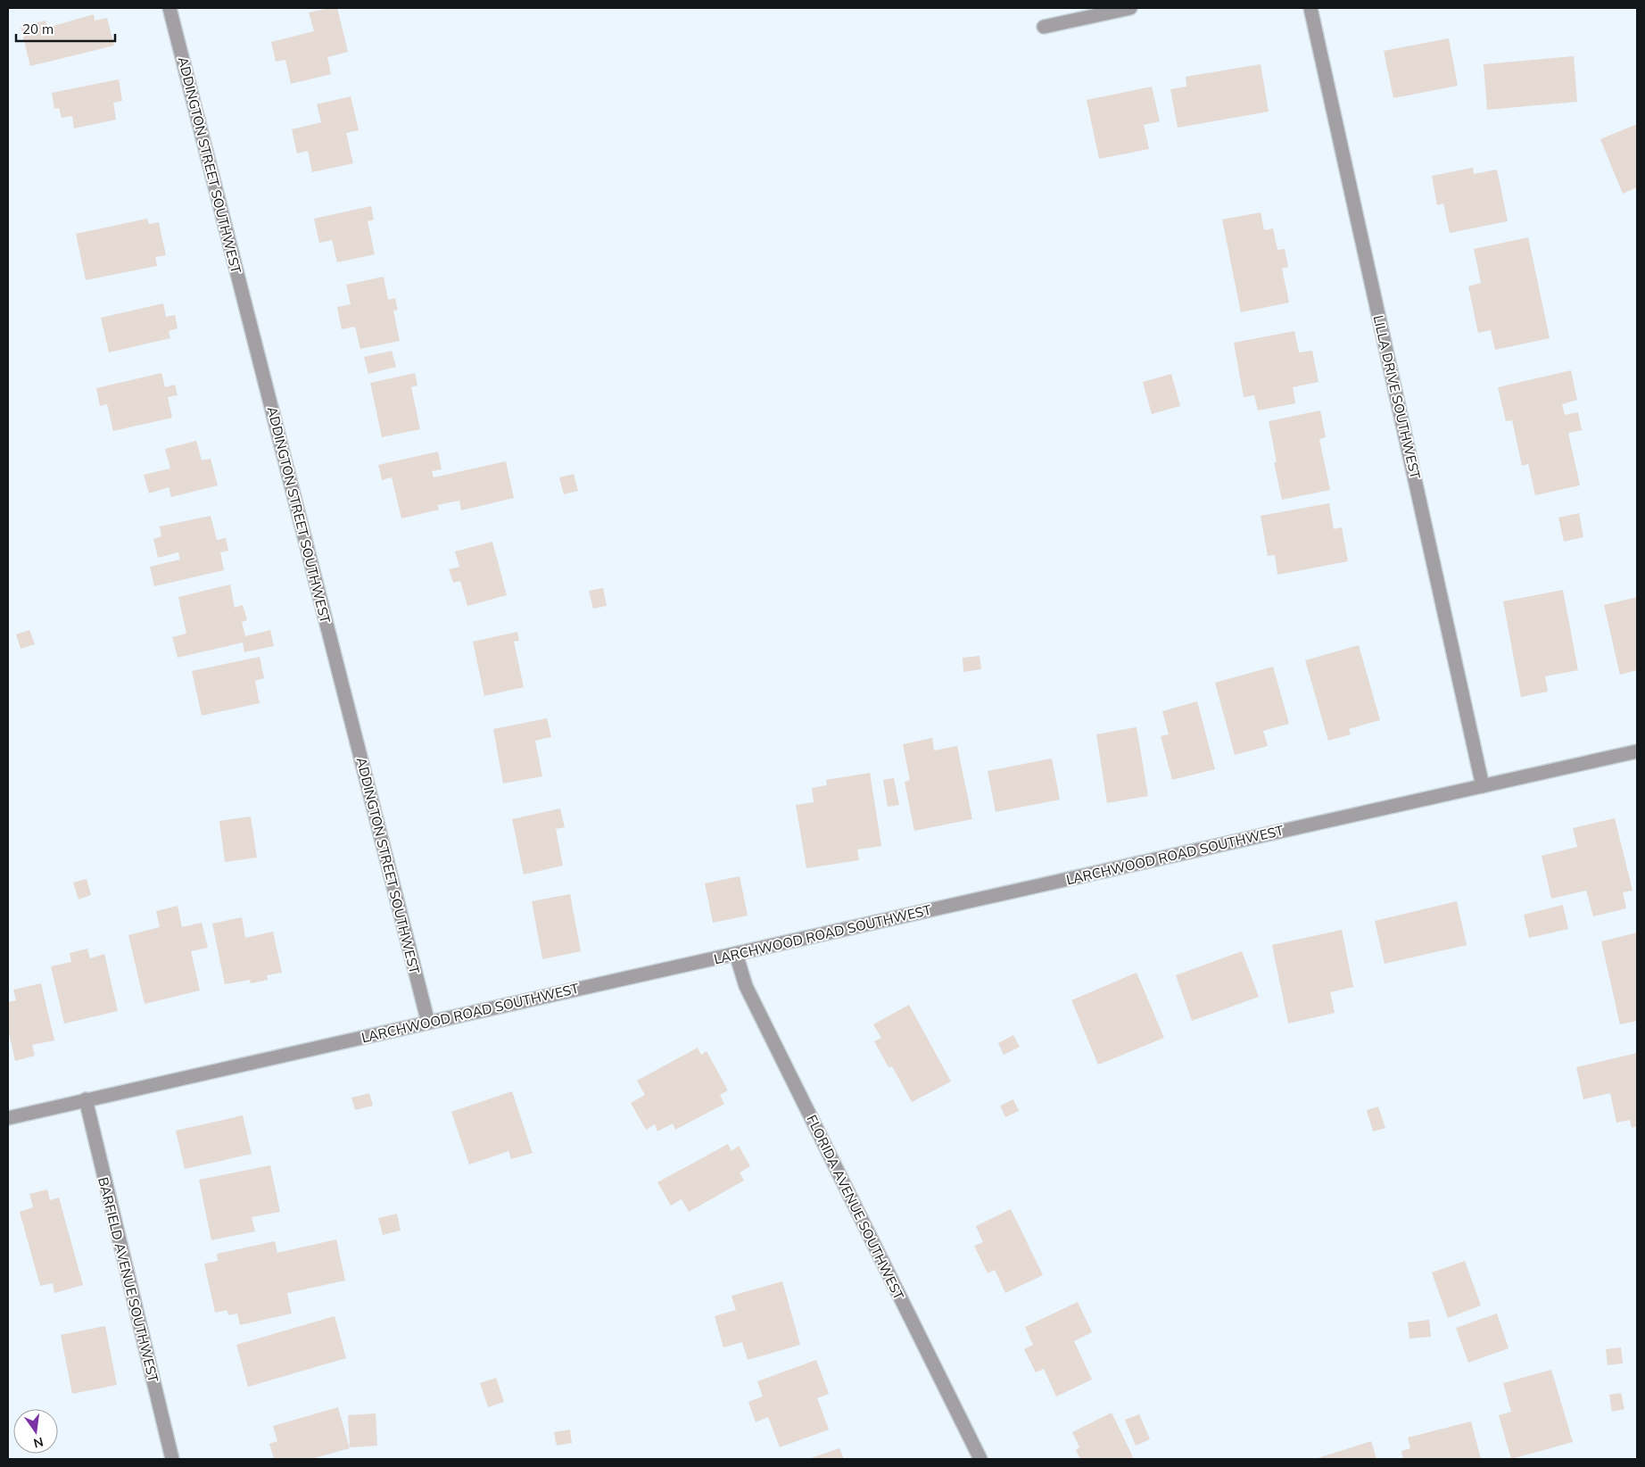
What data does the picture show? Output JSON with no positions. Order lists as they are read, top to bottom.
{
  "streets": {
    "street": [
      "ADDINGTON STREET SOUTHWEST",
      "LILLA DRIVE SOUTHWEST",
      "LARCHWOOD ROAD SOUTHWEST",
      "FLORIDA AVENUE SOUTHWEST",
      "BARFIELD AVENUE SOUTHWEST"
    ]
  },
  "crossings": [
    ["ADDINGTON STREET SOUTHWEST", "LARCHWOOD ROAD SOUTHWEST"],
    ["LILLA DRIVE SOUTHWEST", "LARCHWOOD ROAD SOUTHWEST"],
    ["LARCHWOOD ROAD SOUTHWEST", "FLORIDA AVENUE SOUTHWEST"],
    ["LARCHWOOD ROAD SOUTHWEST", "BARFIELD AVENUE SOUTHWEST"]
  ],
  "scale_bar": "20 m",
  "north": "bottom"
}
